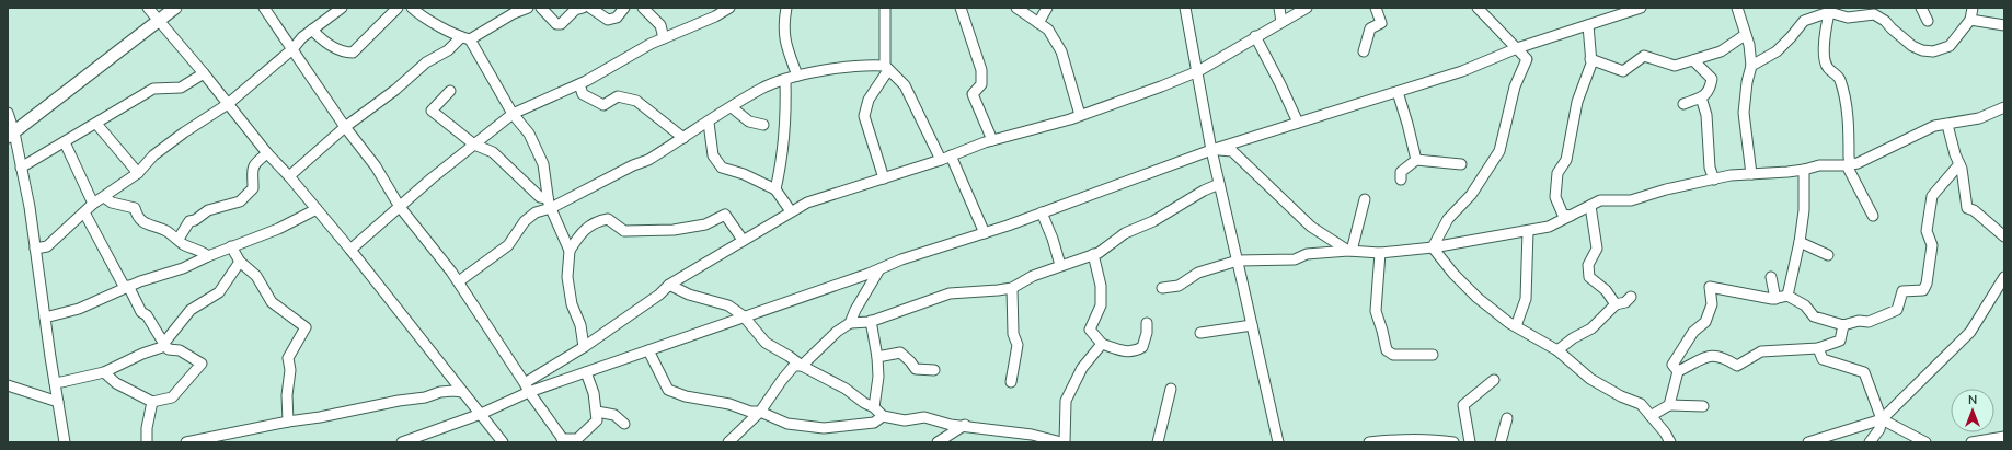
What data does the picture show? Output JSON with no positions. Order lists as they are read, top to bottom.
{
  "north": "top"
}
